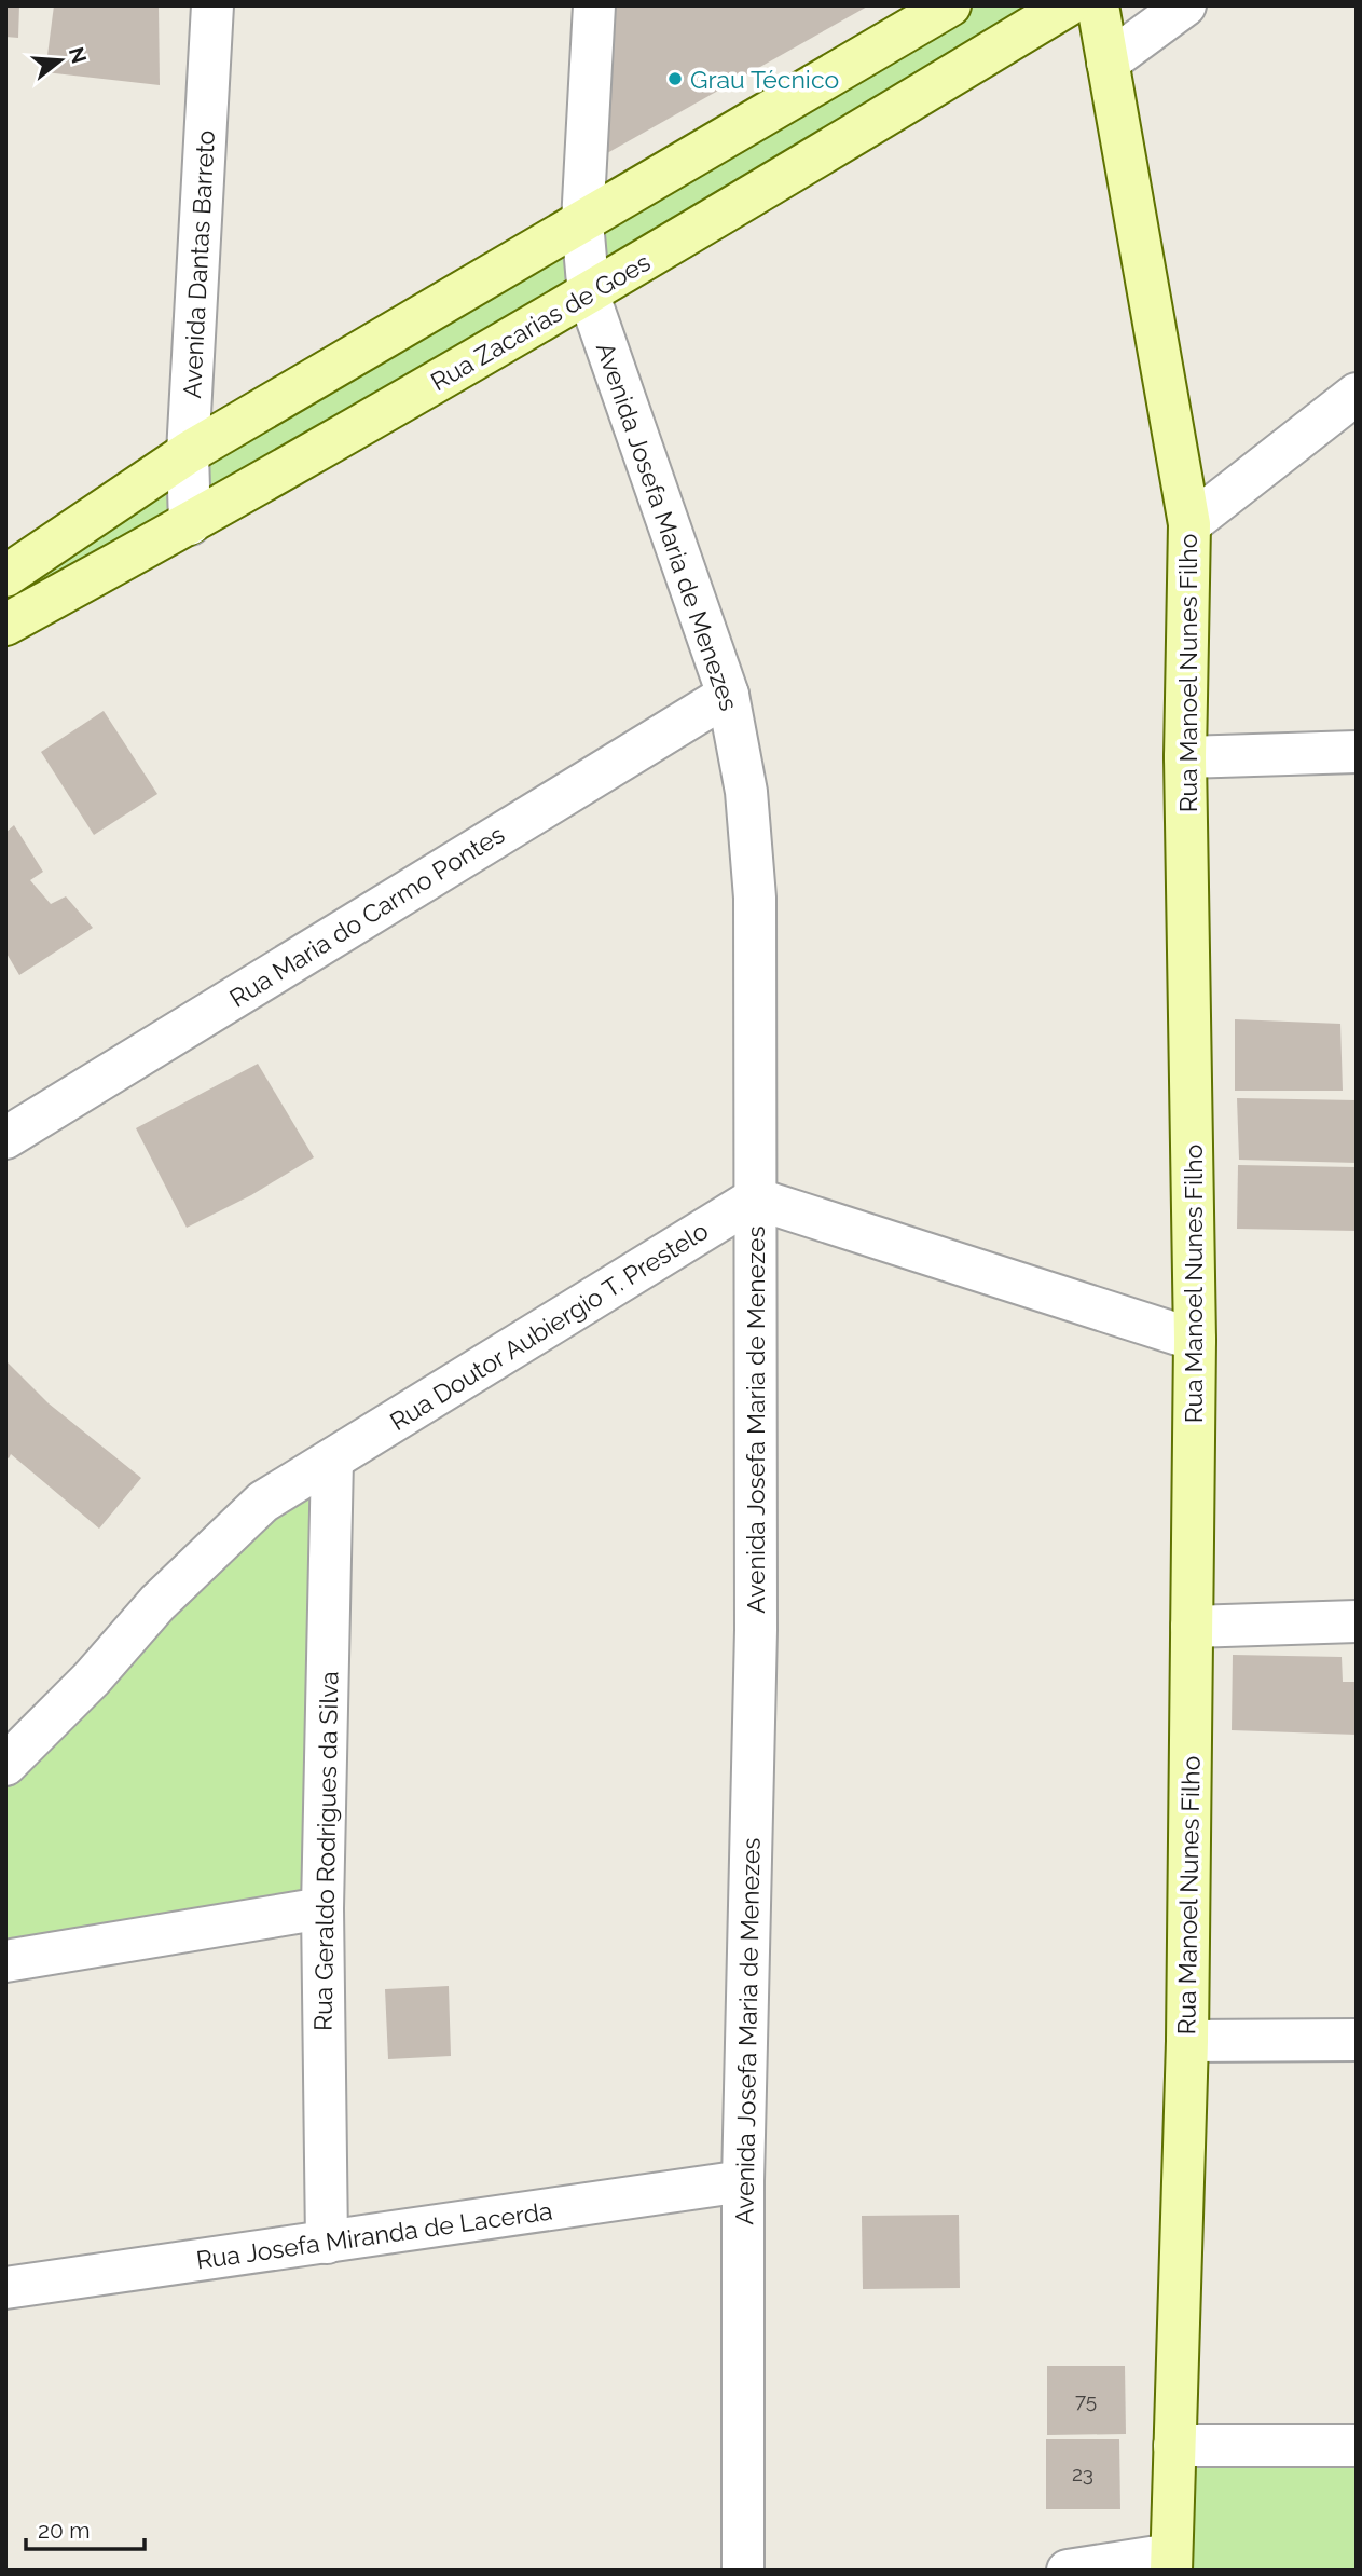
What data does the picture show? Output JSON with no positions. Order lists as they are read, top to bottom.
{
  "streets": {
    "street": [
      "Avenida Dantas Barreto",
      "Rua Zacarias de Goes",
      "Avenida Josefa Maria de Menezes",
      "Rua Manoel Nunes Filho",
      "Rua Maria do Carmo Pontes",
      "Rua Doutor Aubiergio T. Prestelo",
      "Rua Geraldo Rodrigues da Silva",
      "Rua Josefa Miranda de Lacerda"
    ]
  },
  "crossings": [
    ["Avenida Dantas Barreto", "Rua Zacarias de Goes"],
    ["Rua Zacarias de Goes", "Avenida Josefa Maria de Menezes"],
    ["Avenida Josefa Maria de Menezes", "Rua Maria do Carmo Pontes"],
    ["Avenida Josefa Maria de Menezes", "Rua Doutor Aubiergio T. Prestelo"],
    ["Avenida Josefa Maria de Menezes", "Rua Josefa Miranda de Lacerda"],
    ["Rua Doutor Aubiergio T. Prestelo", "Rua Geraldo Rodrigues da Silva"],
    ["Rua Geraldo Rodrigues da Silva", "Rua Josefa Miranda de Lacerda"]
  ],
  "places": ["Grau Técnico"],
  "house_numbers": ["75", "23"],
  "scale_bar": "20 m",
  "north": "right"
}
